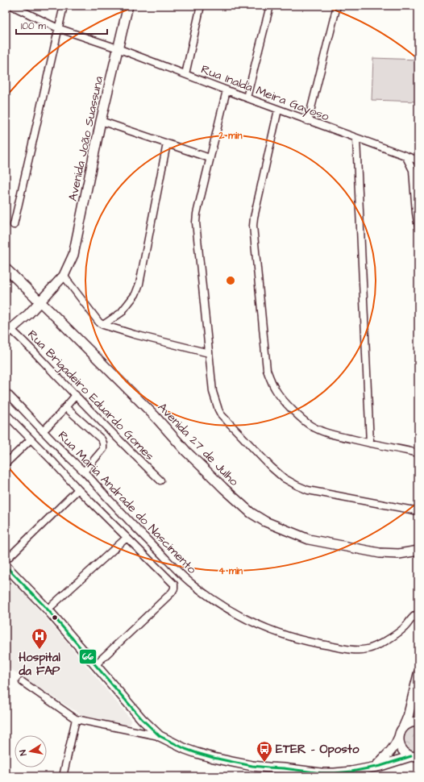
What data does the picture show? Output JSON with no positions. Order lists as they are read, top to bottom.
{
  "streets": {
    "street": [
      "Rua Inalda Meira Gayoso",
      "Avenida João Suassuna",
      "Rua Brigadeiro Eduardo Gomes",
      "Avenida 27 de Julho",
      "Rua Maria Andrade do Nascimento"
    ]
  },
  "crossings": [
    ["Rua Inalda Meira Gayoso", "Avenida João Suassuna"]
  ],
  "places": {
    "hospital": ["Hospital da FAP"],
    "bus stop": ["ETER - Oposto"]
  },
  "lines": ["transit line 66"],
  "scale_bar": "100 m",
  "north": "left",
  "rings": ["2 min", "4 min"]
}
